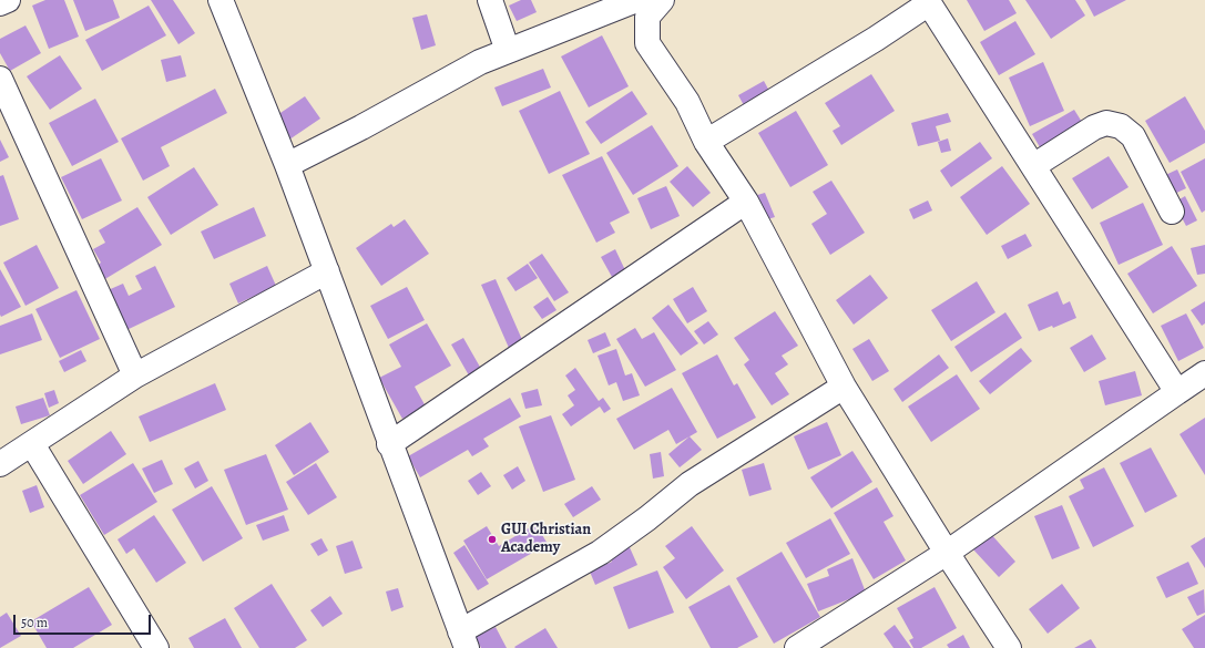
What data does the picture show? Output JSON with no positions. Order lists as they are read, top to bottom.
{
  "places": ["GUI Christian Academy"],
  "scale_bar": "50 m"
}
